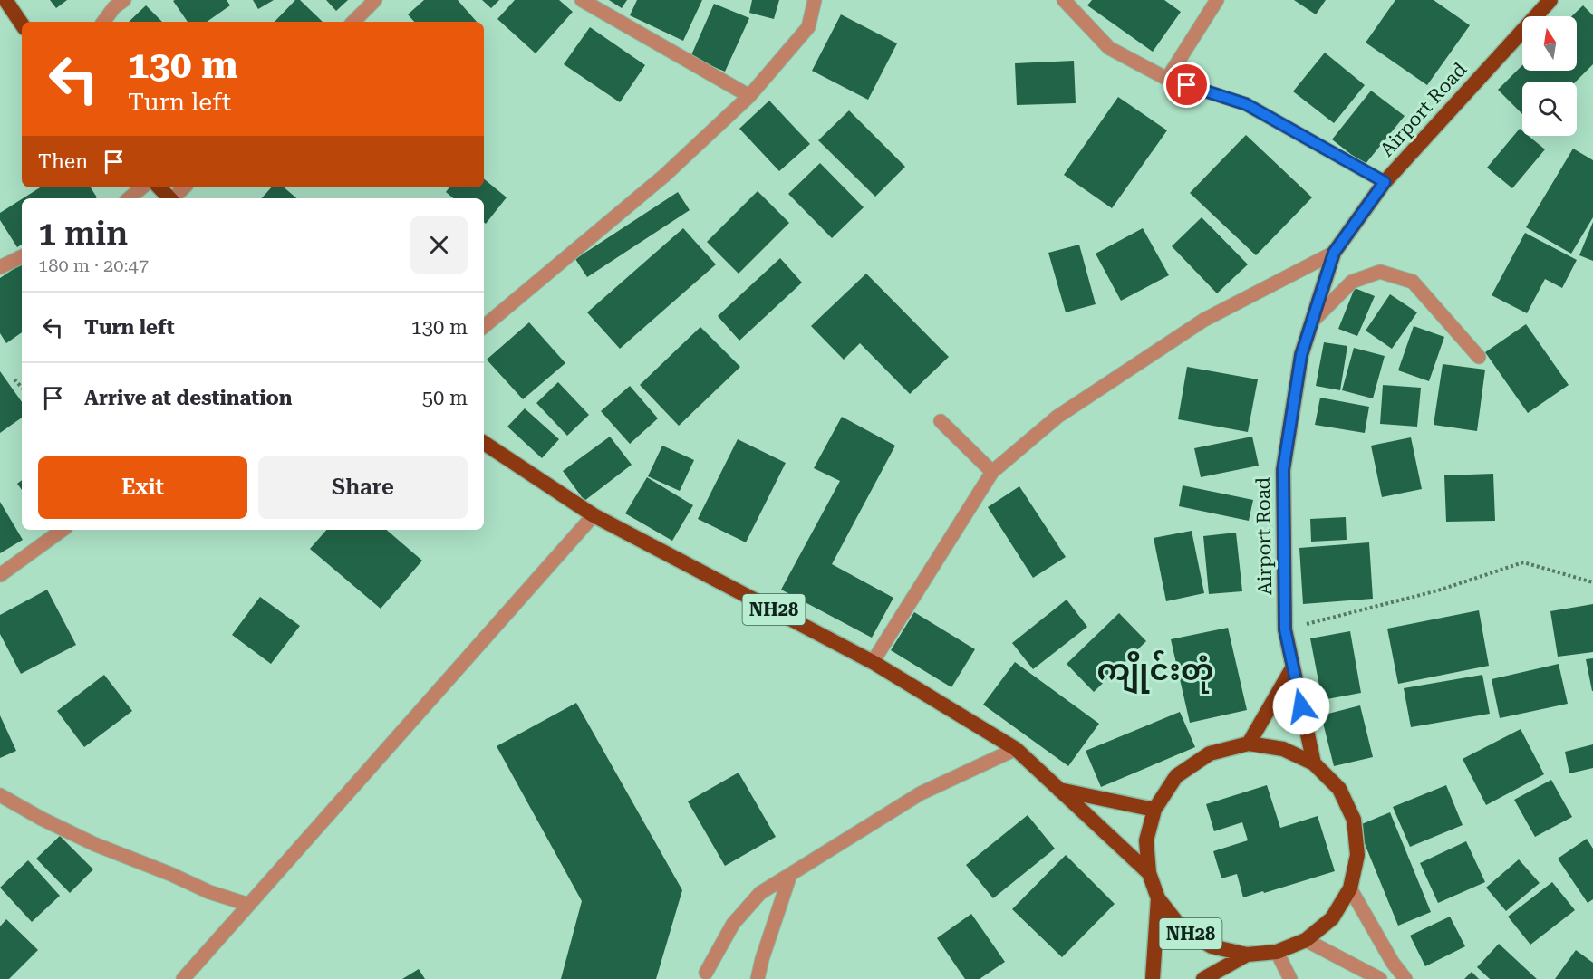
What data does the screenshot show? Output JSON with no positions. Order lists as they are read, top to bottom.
{
  "streets": {
    "highway": ["Airport Road", "NH28"]
  },
  "crossings": [
    ["Airport Road", "NH28"]
  ],
  "districts": ["ကျိုင်းတုံ"],
  "north": "top",
  "page": {
    "turn": ["130 m", "Turn left"],
    "then": "Then",
    "heading": ["1 min", "180 m · 20:47"],
    "list": [
      {
        "name": "Turn left",
        "value": "130 m"
      },
      {
        "name": "Arrive at destination",
        "value": "50 m"
      }
    ],
    "buttons": ["Exit", "Share"]
  }
}
